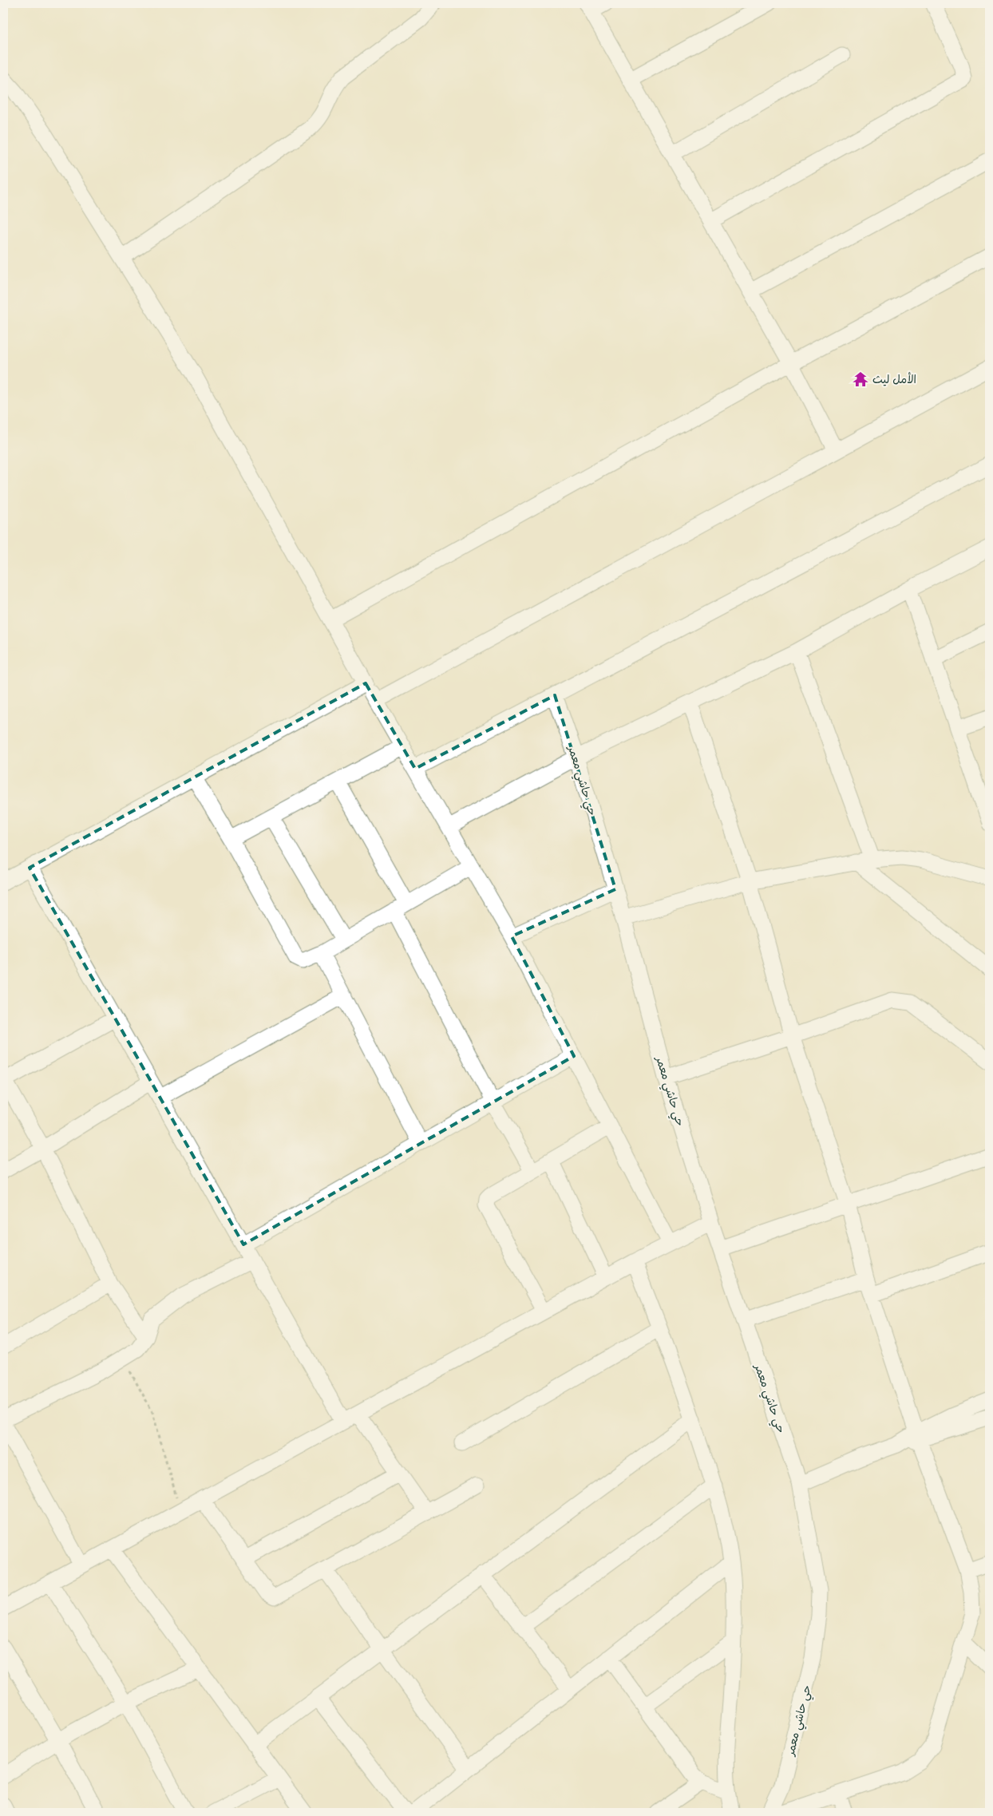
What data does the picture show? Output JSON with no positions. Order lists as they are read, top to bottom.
{
  "streets": {
    "street": ["حي حاشي معمر"]
  },
  "places": {
    "temple": ["الأمل ليث"]
  }
}
